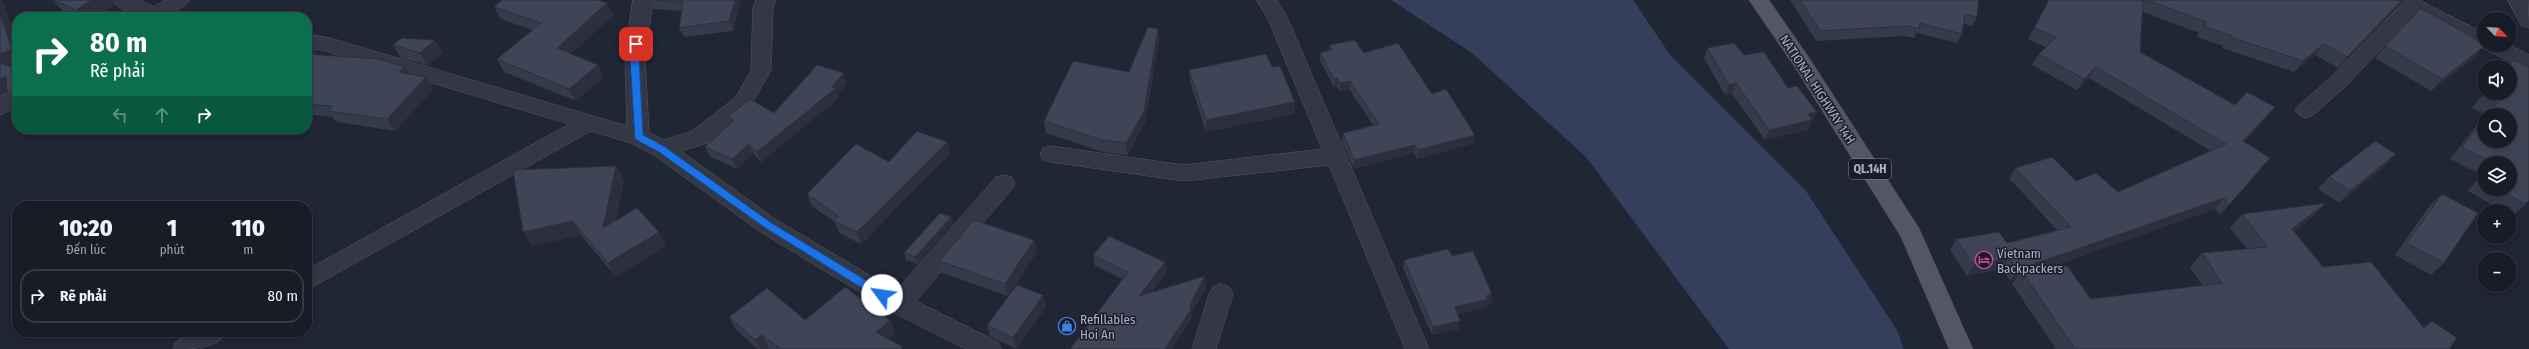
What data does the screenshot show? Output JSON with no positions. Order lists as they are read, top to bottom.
{
  "streets": {
    "main road": ["NATIONAL HIGHWAY 14H", "QL.14H"]
  },
  "places": {
    "hotel": ["Vietnam Backpackers"],
    "shop": ["Refillables Hoi An"]
  },
  "north": "bottom right",
  "page": {
    "map_buttons": ["+", "−"],
    "turn": ["80 m", "Rẽ phải"],
    "eta": [
      "10:20",
      "Đến lúc",
      "1",
      "phút",
      "110",
      "m"
    ],
    "list": [
      {
        "name": "Rẽ phải",
        "value": "80 m"
      }
    ]
  }
}
